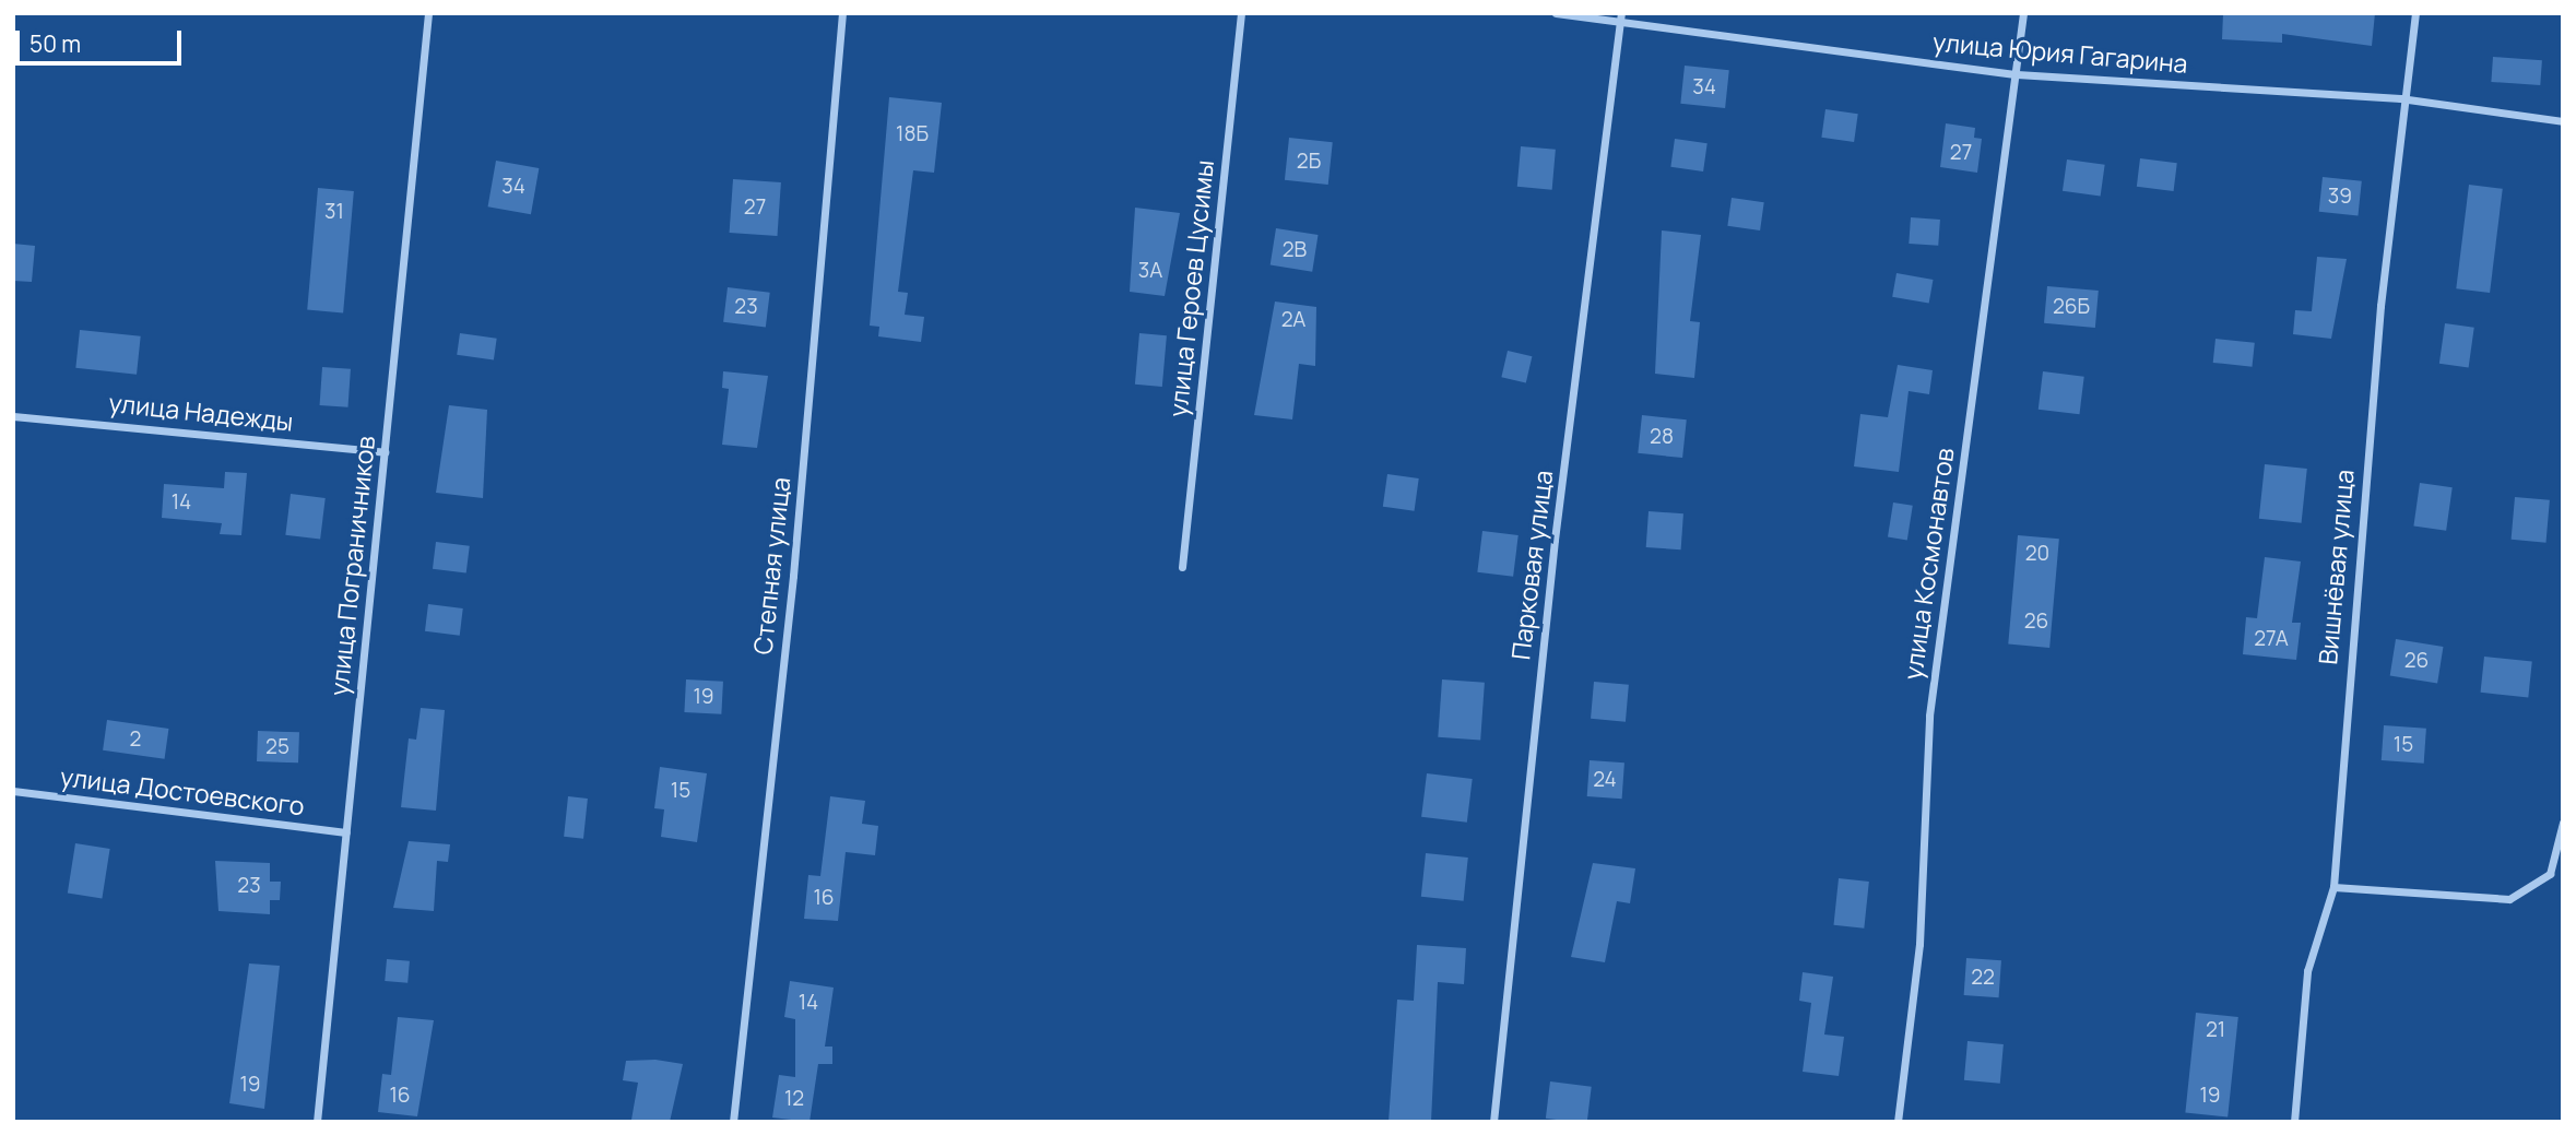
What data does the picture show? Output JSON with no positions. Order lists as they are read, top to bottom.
{
  "streets": {
    "street": [
      "улица Юрия Гагарина",
      "улица Героев Цусимы",
      "улица Надежды",
      "улица Космонавтов",
      "Парковая улица",
      "улица Пограничников",
      "Степная улица",
      "Вишнёвая улица",
      "улица Достоевского"
    ]
  },
  "crossings": [
    ["улица Юрия Гагарина", "улица Космонавтов"],
    ["улица Юрия Гагарина", "Парковая улица"],
    ["улица Юрия Гагарина", "Вишнёвая улица"],
    ["улица Надежды", "улица Пограничников"],
    ["улица Пограничников", "улица Достоевского"]
  ],
  "house_numbers": [
    "34",
    "18Б",
    "27",
    "2Б",
    "34",
    "39",
    "27",
    "31",
    "2В",
    "3А",
    "23",
    "26Б",
    "2А",
    "28",
    "14",
    "20",
    "26",
    "27А",
    "26",
    "19",
    "2",
    "15",
    "25",
    "24",
    "15",
    "23",
    "16",
    "22",
    "14",
    "21",
    "19",
    "16",
    "19",
    "12"
  ],
  "scale_bar": "50 m"
}
